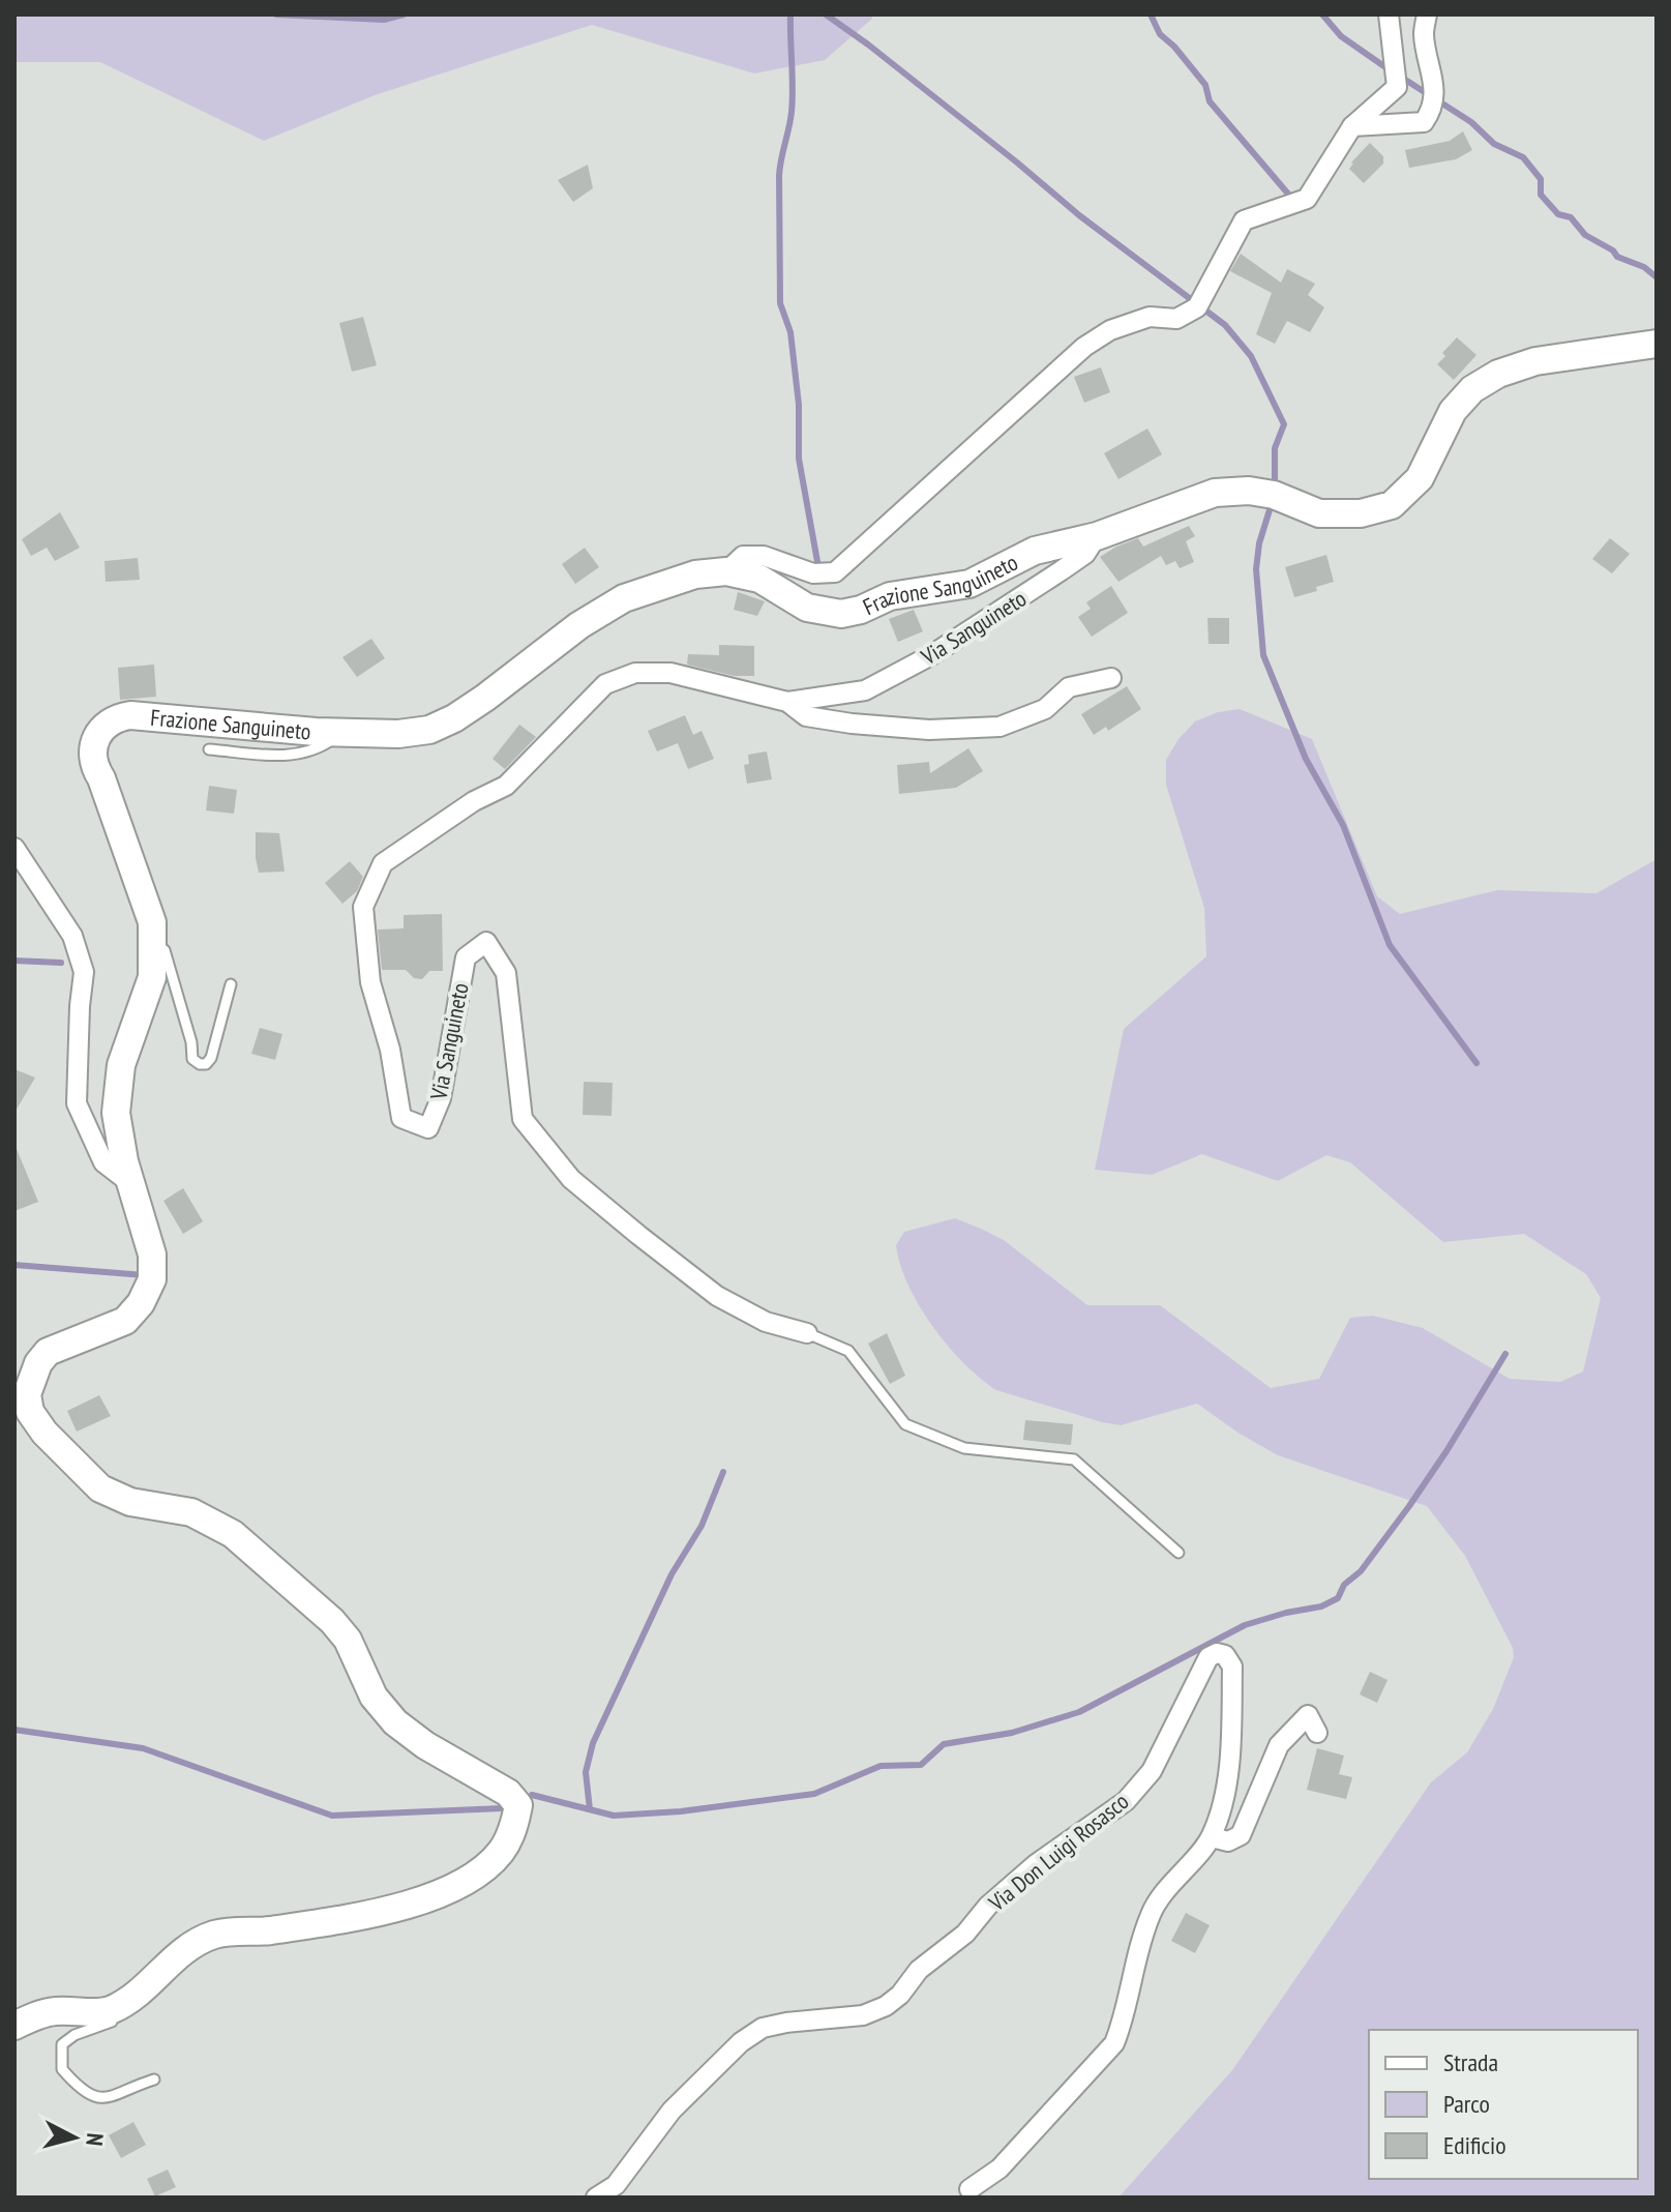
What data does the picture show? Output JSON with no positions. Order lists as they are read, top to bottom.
{
  "streets": {
    "street": ["Frazione Sanguineto", "Via Sanguineto", "Via Don Luigi Rosasco"]
  },
  "crossings": [
    ["Frazione Sanguineto", "Via Sanguineto"]
  ],
  "legend": ["Strada", "Parco", "Edificio"],
  "north": "right"
}
